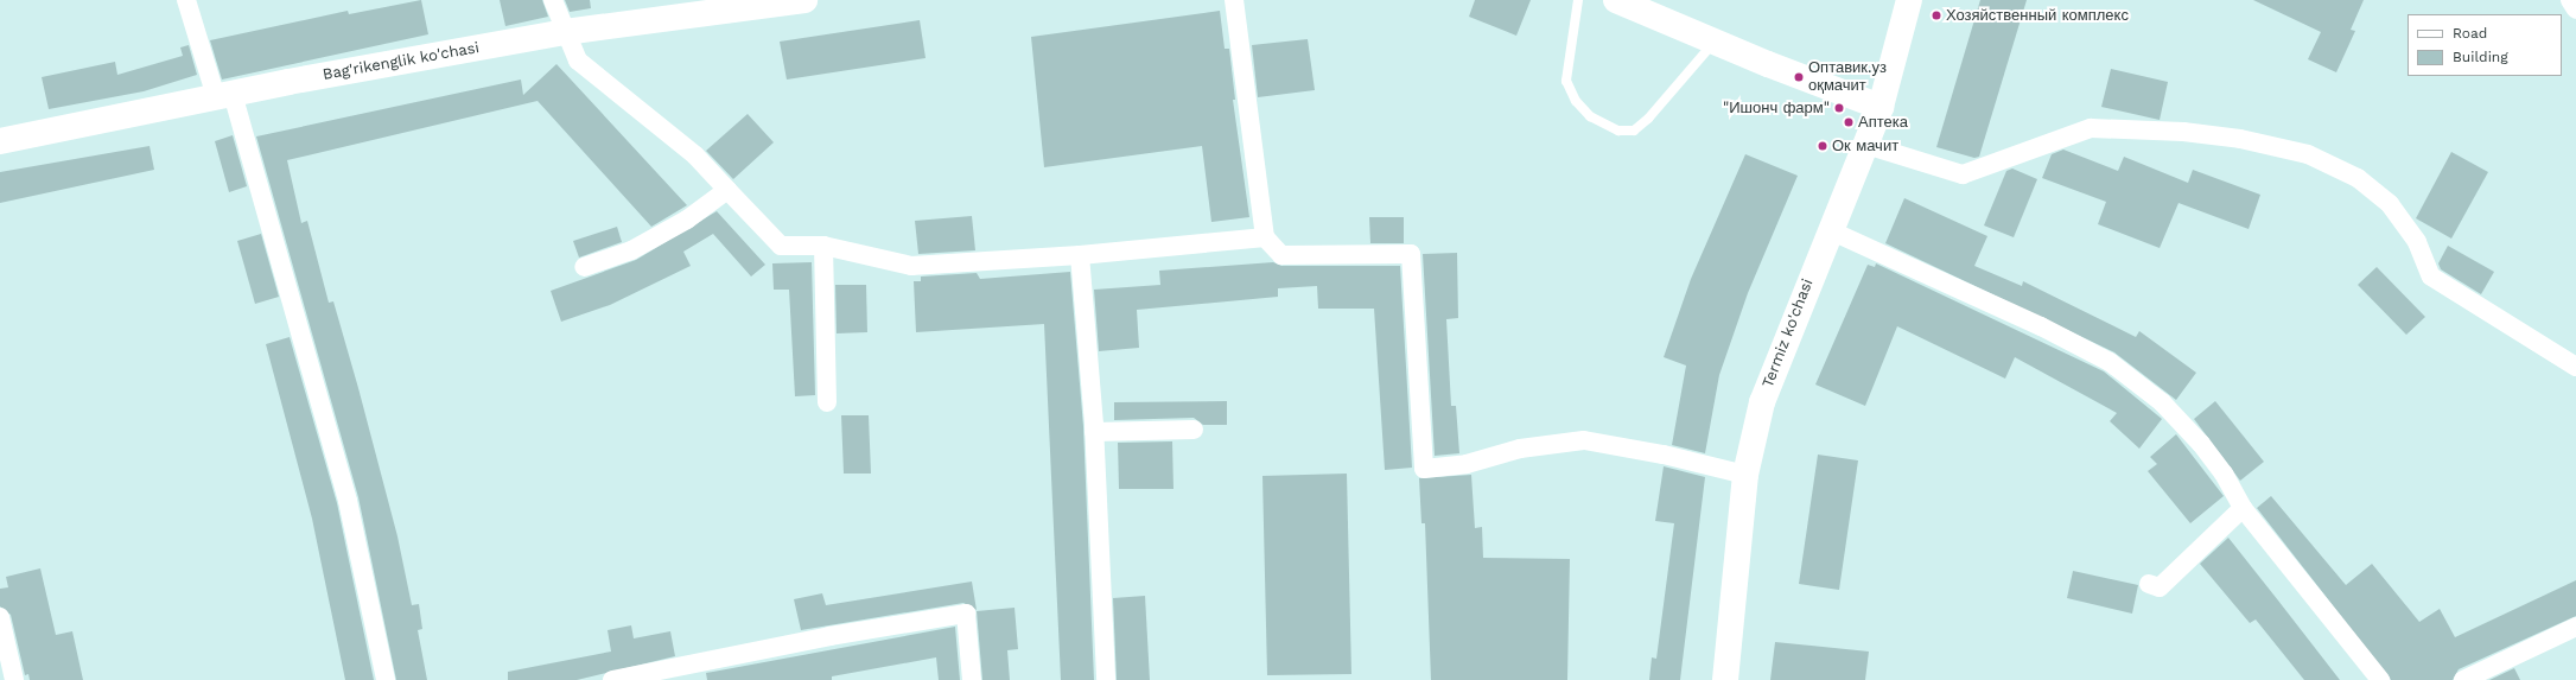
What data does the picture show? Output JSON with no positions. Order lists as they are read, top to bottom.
{
  "streets": {
    "main road": ["Bag'rikenglik ko'chasi", "Termiz ko'chasi"]
  },
  "places": [
    "Хозяйственный комплекс",
    "Оптавик.уз оқмачит",
    "\"Ишонч фарм\"",
    "Аптека",
    "Ок мачит"
  ],
  "legend": ["Road", "Building"]
}
